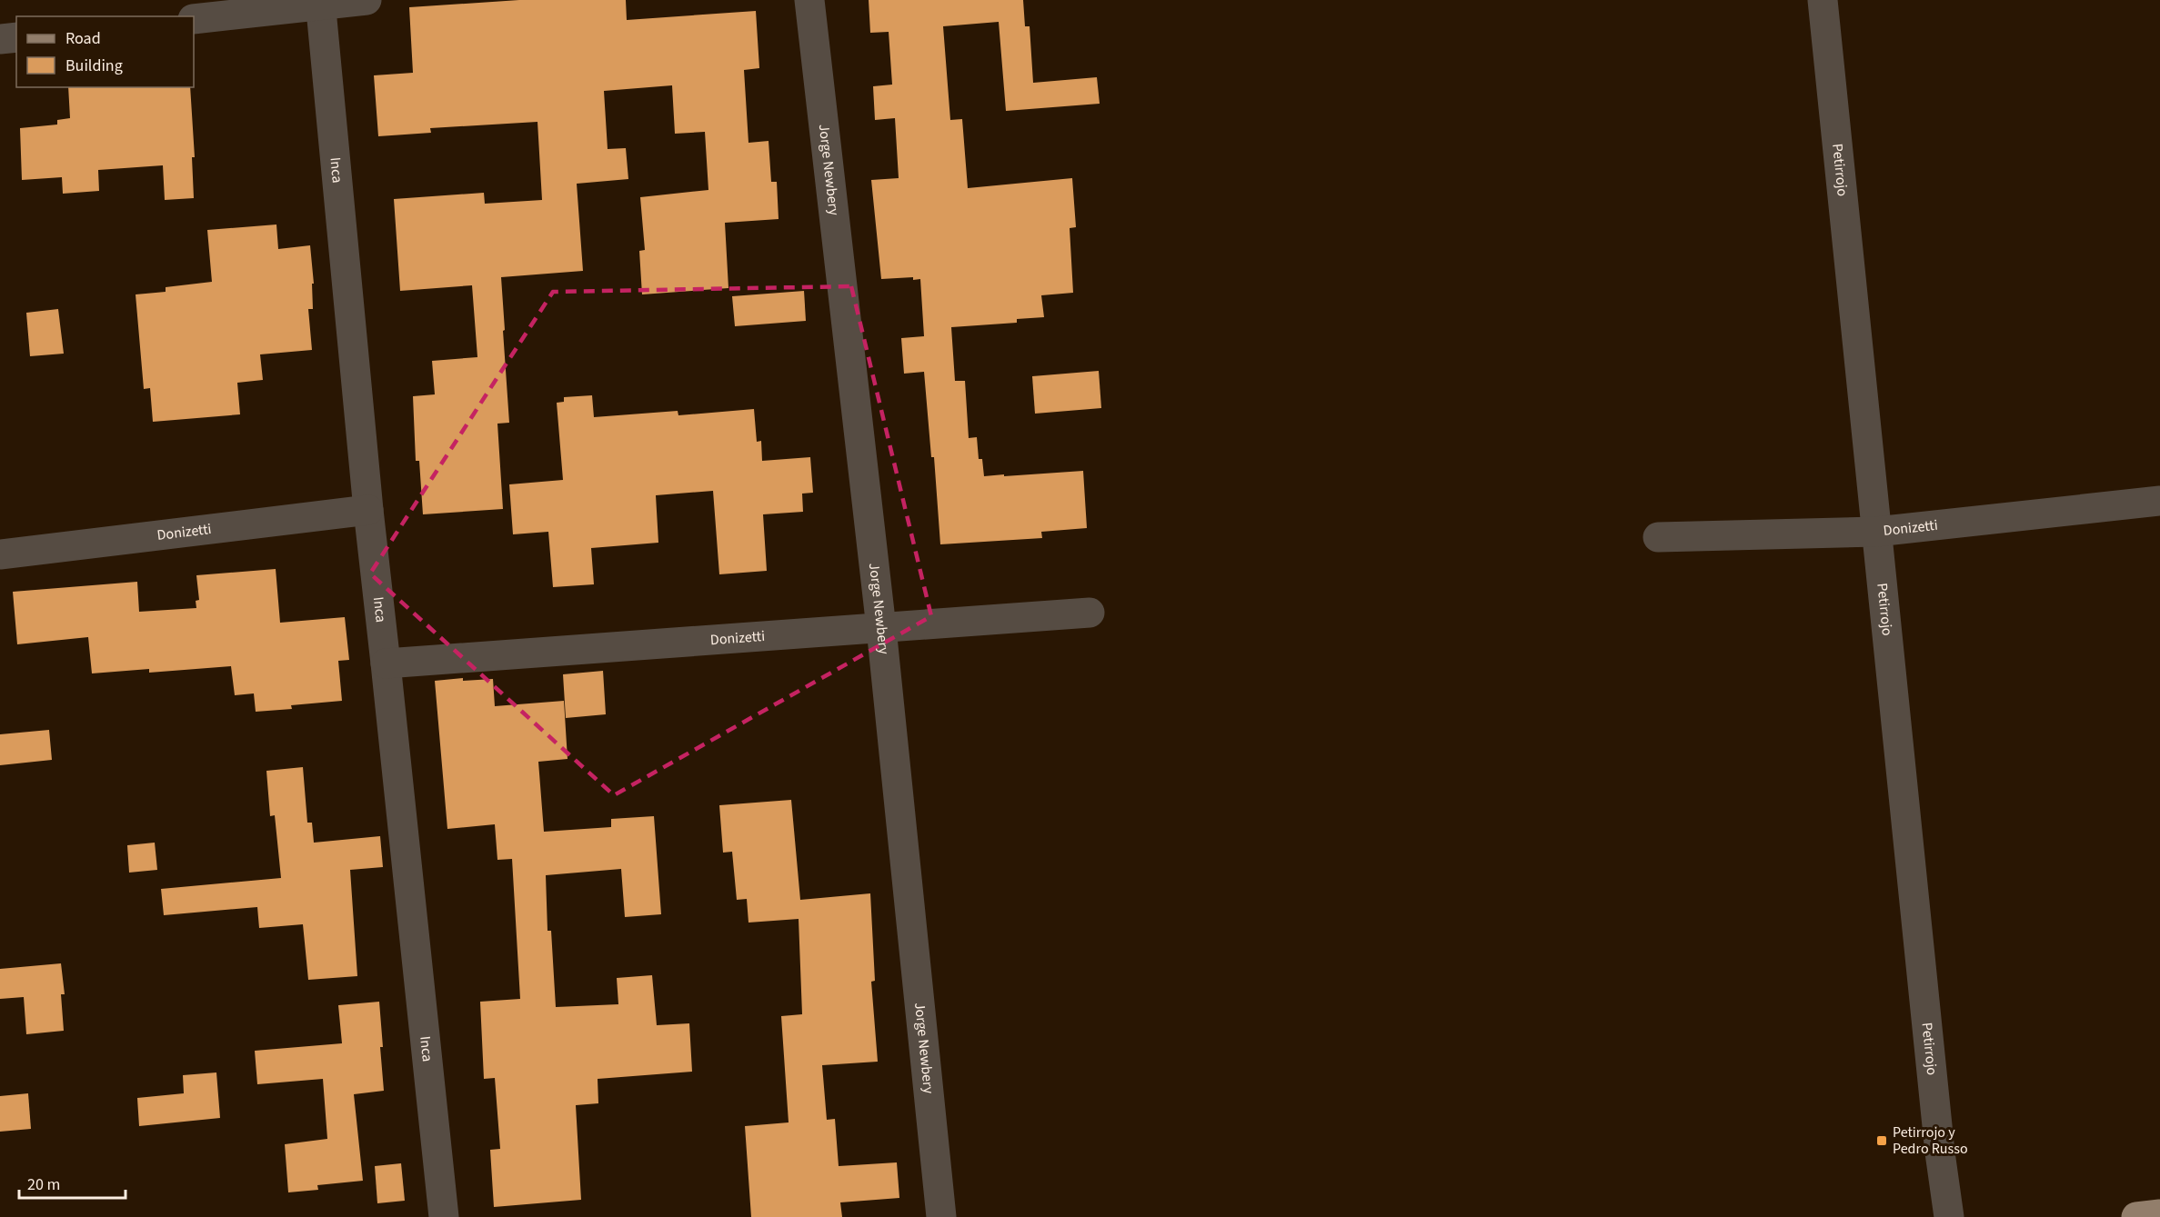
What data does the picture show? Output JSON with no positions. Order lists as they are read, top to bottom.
{
  "streets": {
    "street": [
      "Inca",
      "Jorge Newbery",
      "Petirrojo",
      "Donizetti"
    ]
  },
  "crossings": [
    ["Inca", "Donizetti"],
    ["Jorge Newbery", "Donizetti"],
    ["Petirrojo", "Donizetti"]
  ],
  "places": {
    "transit": ["Petirrojo y Pedro Russo"]
  },
  "legend": ["Road", "Building"],
  "scale_bar": "20 m"
}
